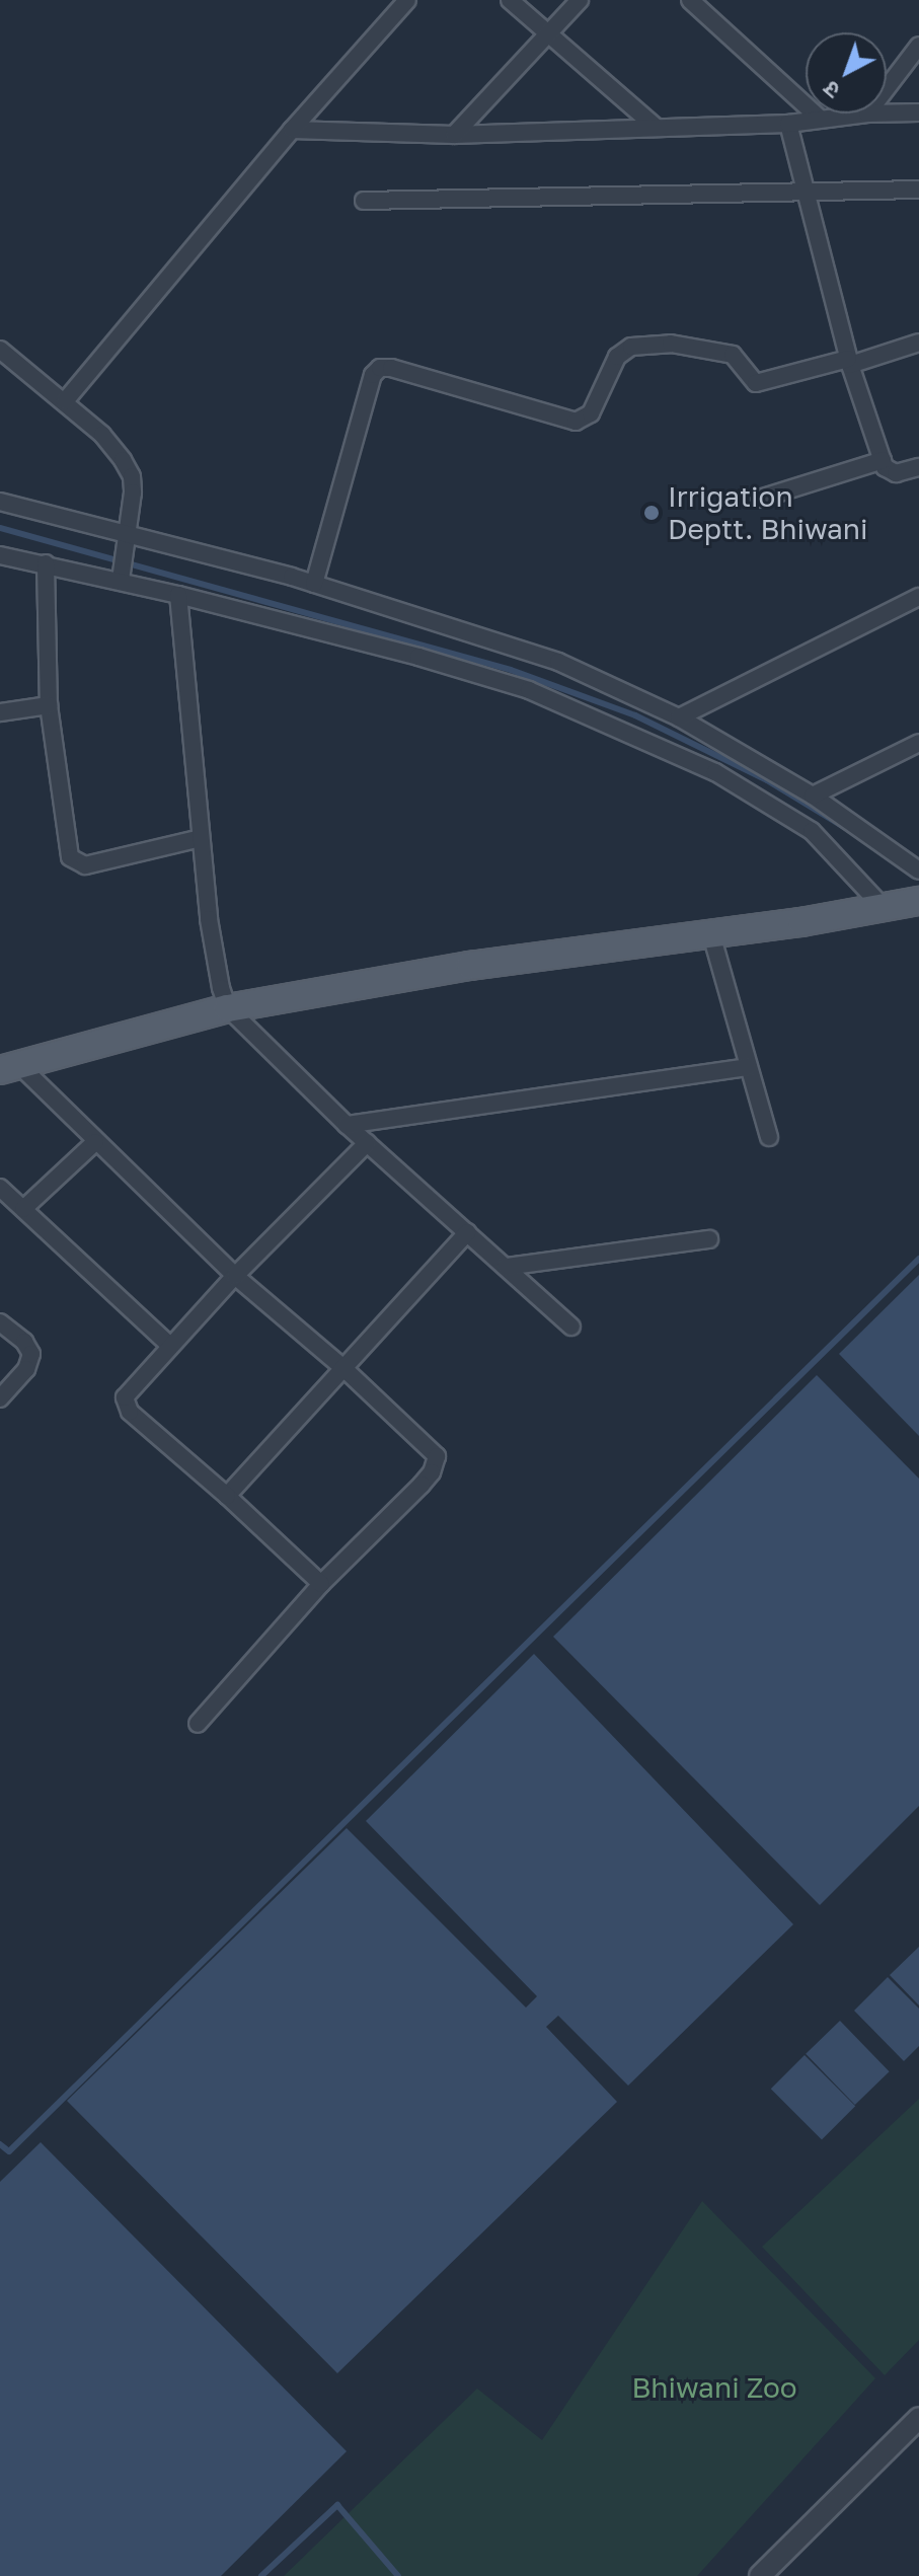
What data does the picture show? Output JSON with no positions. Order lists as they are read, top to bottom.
{
  "parks": ["Bhiwani Zoo"],
  "places": ["Irrigation Deptt. Bhiwani"],
  "north": "bottom left"
}
